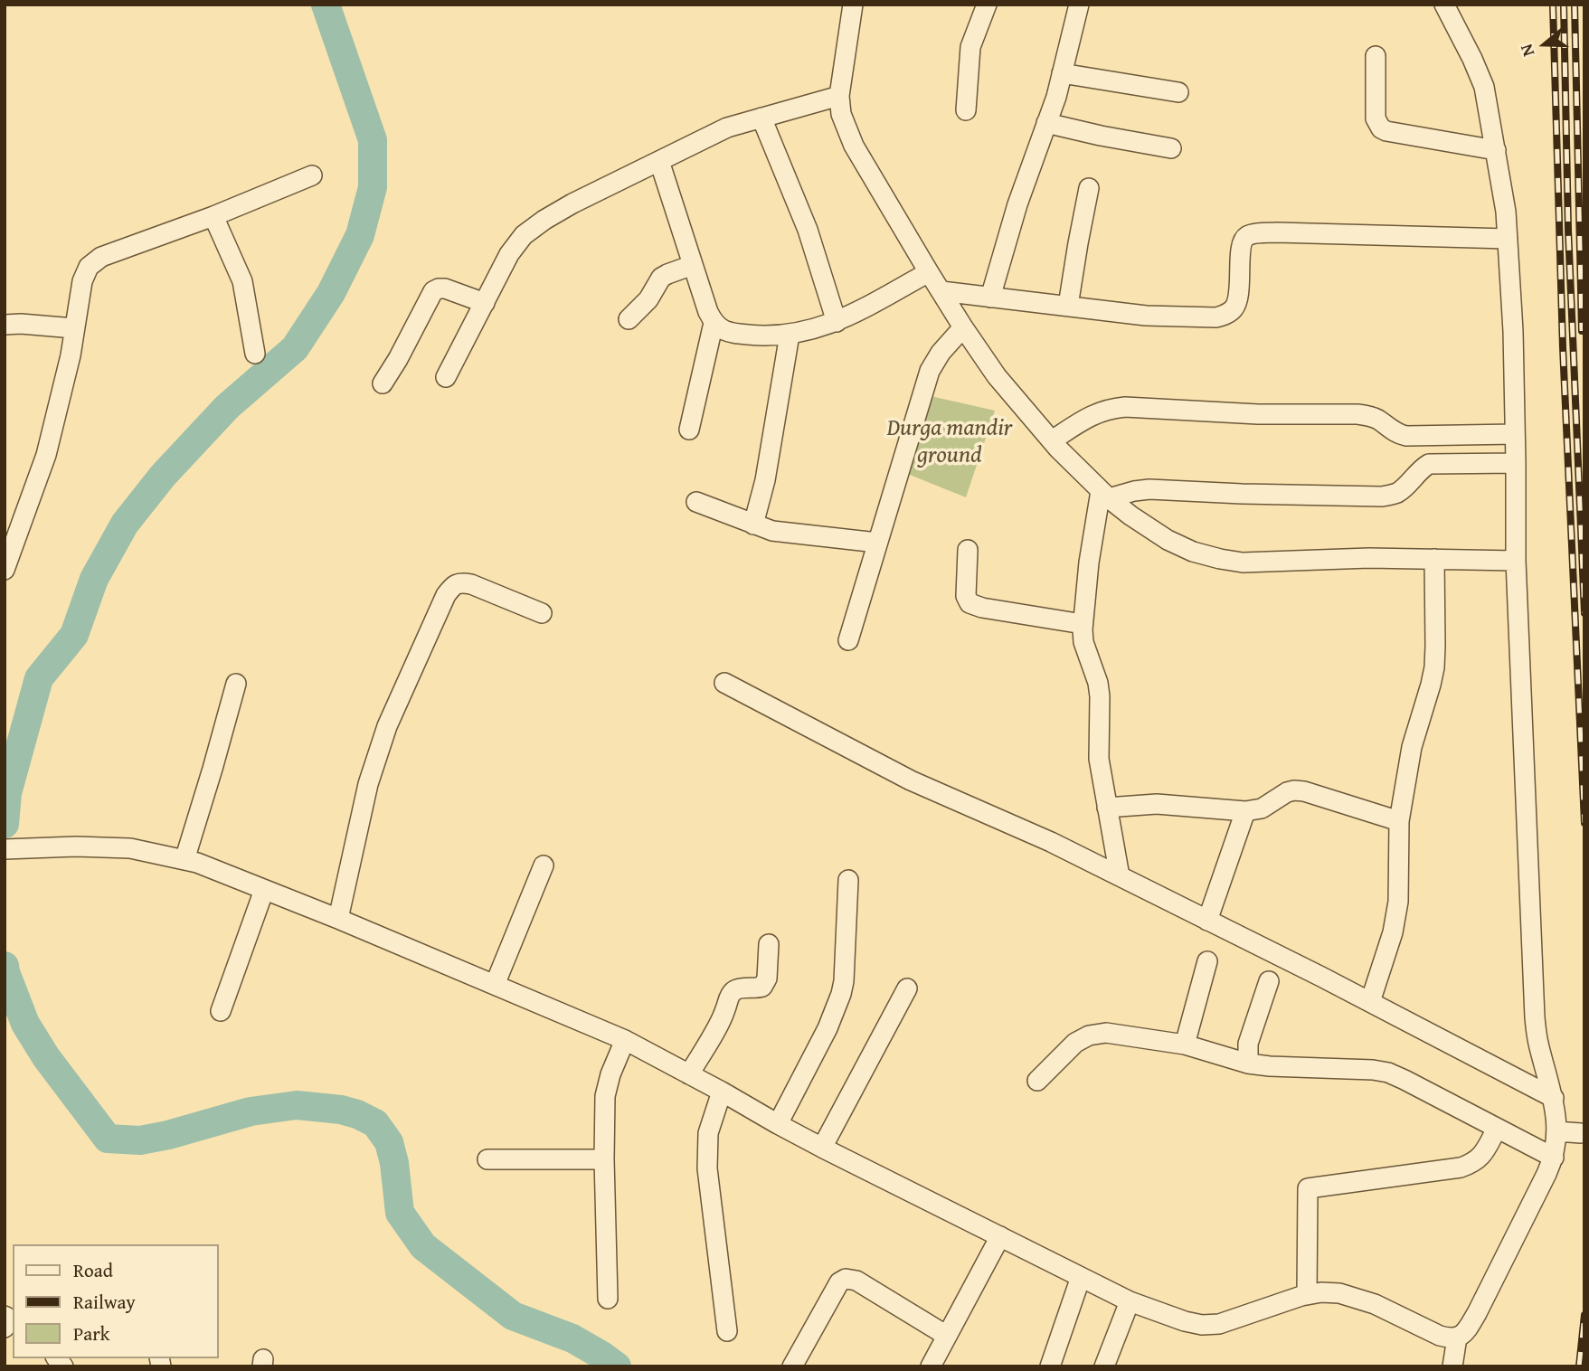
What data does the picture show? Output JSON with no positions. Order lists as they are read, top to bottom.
{
  "parks": ["Durga mandir ground"],
  "legend": ["Road", "Railway", "Park"],
  "north": "left"
}
